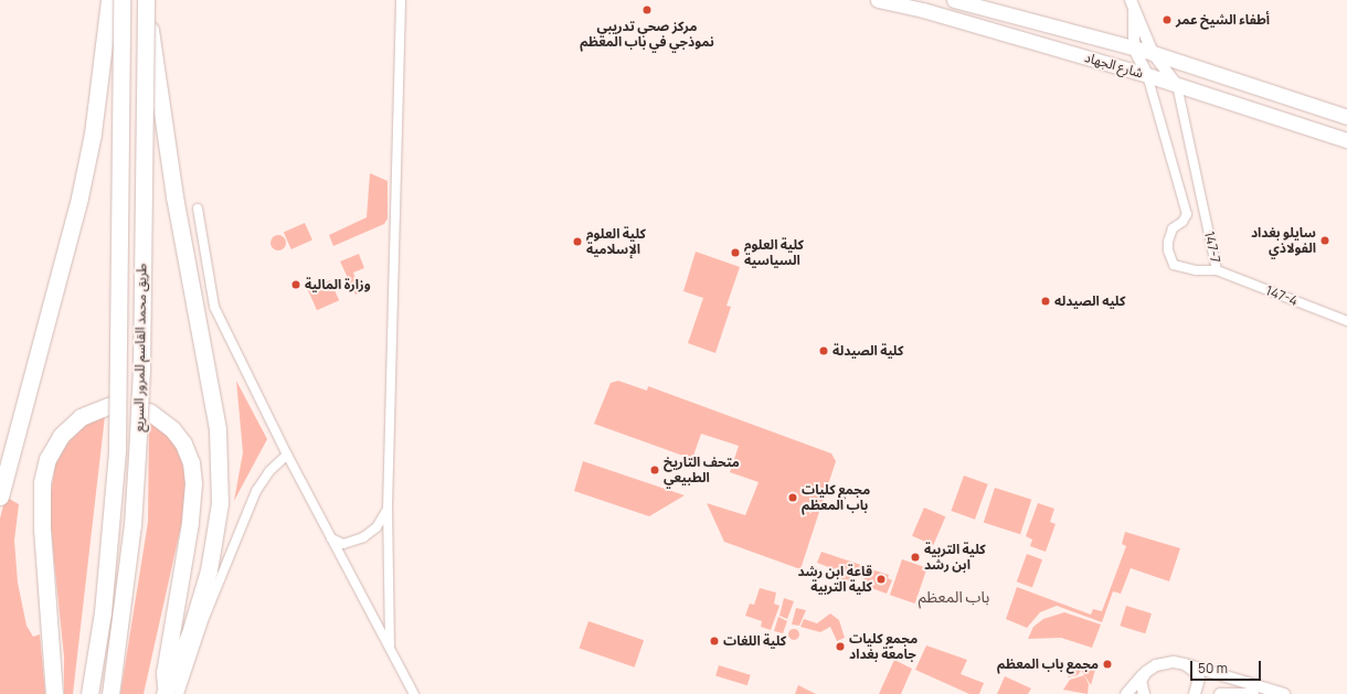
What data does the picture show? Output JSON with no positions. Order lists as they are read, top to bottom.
{
  "streets": {
    "highway": ["طريق محمد القاسم للمرور السريع"],
    "main road": ["شارع الجهاد"],
    "street": ["147-7", "147-4"]
  },
  "crossings": [
    ["شارع الجهاد", "147-7"],
    ["147-7", "147-4"]
  ],
  "districts": ["باب المعظم"],
  "places": [
    "مركز صحي تدريبي نموذجي في باب المعظم",
    "أطفاء الشيخ عمر",
    "سايلو بغداد الفولاذي",
    "كلية العلوم الإسلامية",
    "كلية العلوم السياسية",
    "وزارة المالية",
    "كليه الصيدله",
    "كلية الصيدلة",
    "متحف التاريخ الطبيعي",
    "مجمع كليات باب المعظم",
    "كلية التربية ابن رشد",
    "قاعة ابن رشد كلية التربية",
    "كلية اللغات",
    "مجمع كليات جامعة بغداد",
    "مجمع باب المعظم"
  ],
  "scale_bar": "50 m"
}
